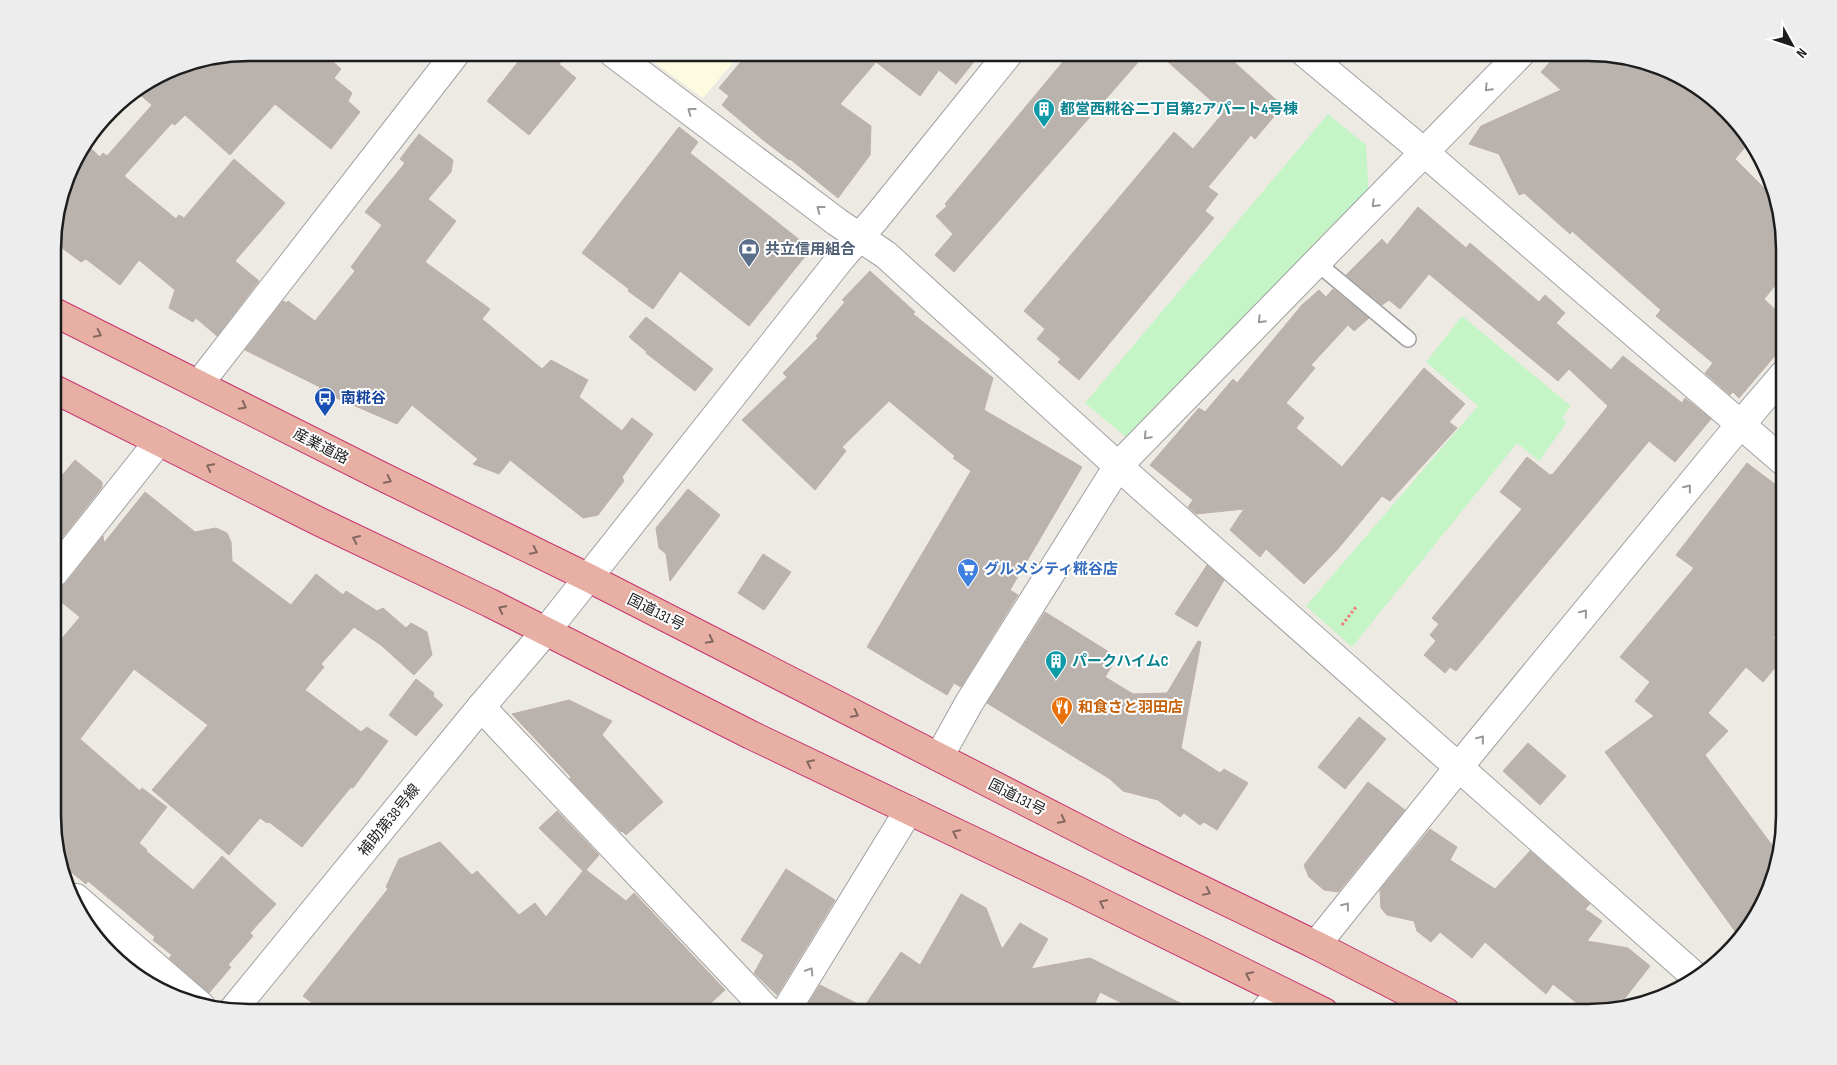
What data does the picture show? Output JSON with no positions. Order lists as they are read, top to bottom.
{
  "streets": {
    "highway": ["産業道路", "国道131号"],
    "street": ["補助第38号線"]
  },
  "crossings": [
    ["産業道路", "国道131号"],
    ["産業道路", "補助第38号線"],
    ["国道131号", "補助第38号線"]
  ],
  "places": {
    "building": ["都営西糀谷二丁目第2アパート4号棟", "パークハイムC"],
    "bank": ["共立信用組合"],
    "bus stop": ["南糀谷"],
    "supermarket": ["グルメシティ糀谷店"],
    "restaurant": ["和食さと羽田店"]
  },
  "north": "bottom right"
}
